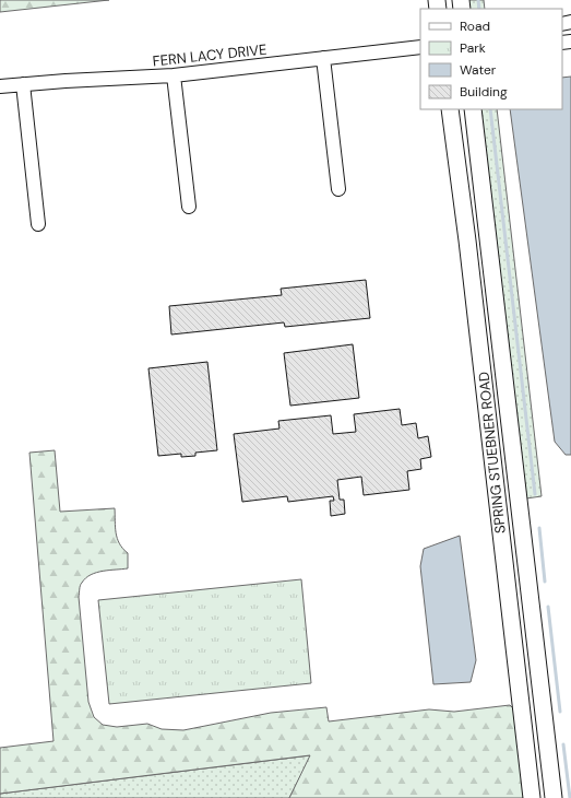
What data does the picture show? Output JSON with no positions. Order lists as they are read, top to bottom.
{
  "streets": {
    "main road": ["SPRING STUEBNER ROAD"],
    "street": ["FERN LACY DRIVE"]
  },
  "legend": [
    "Road",
    "Park",
    "Water",
    "Building"
  ]
}
